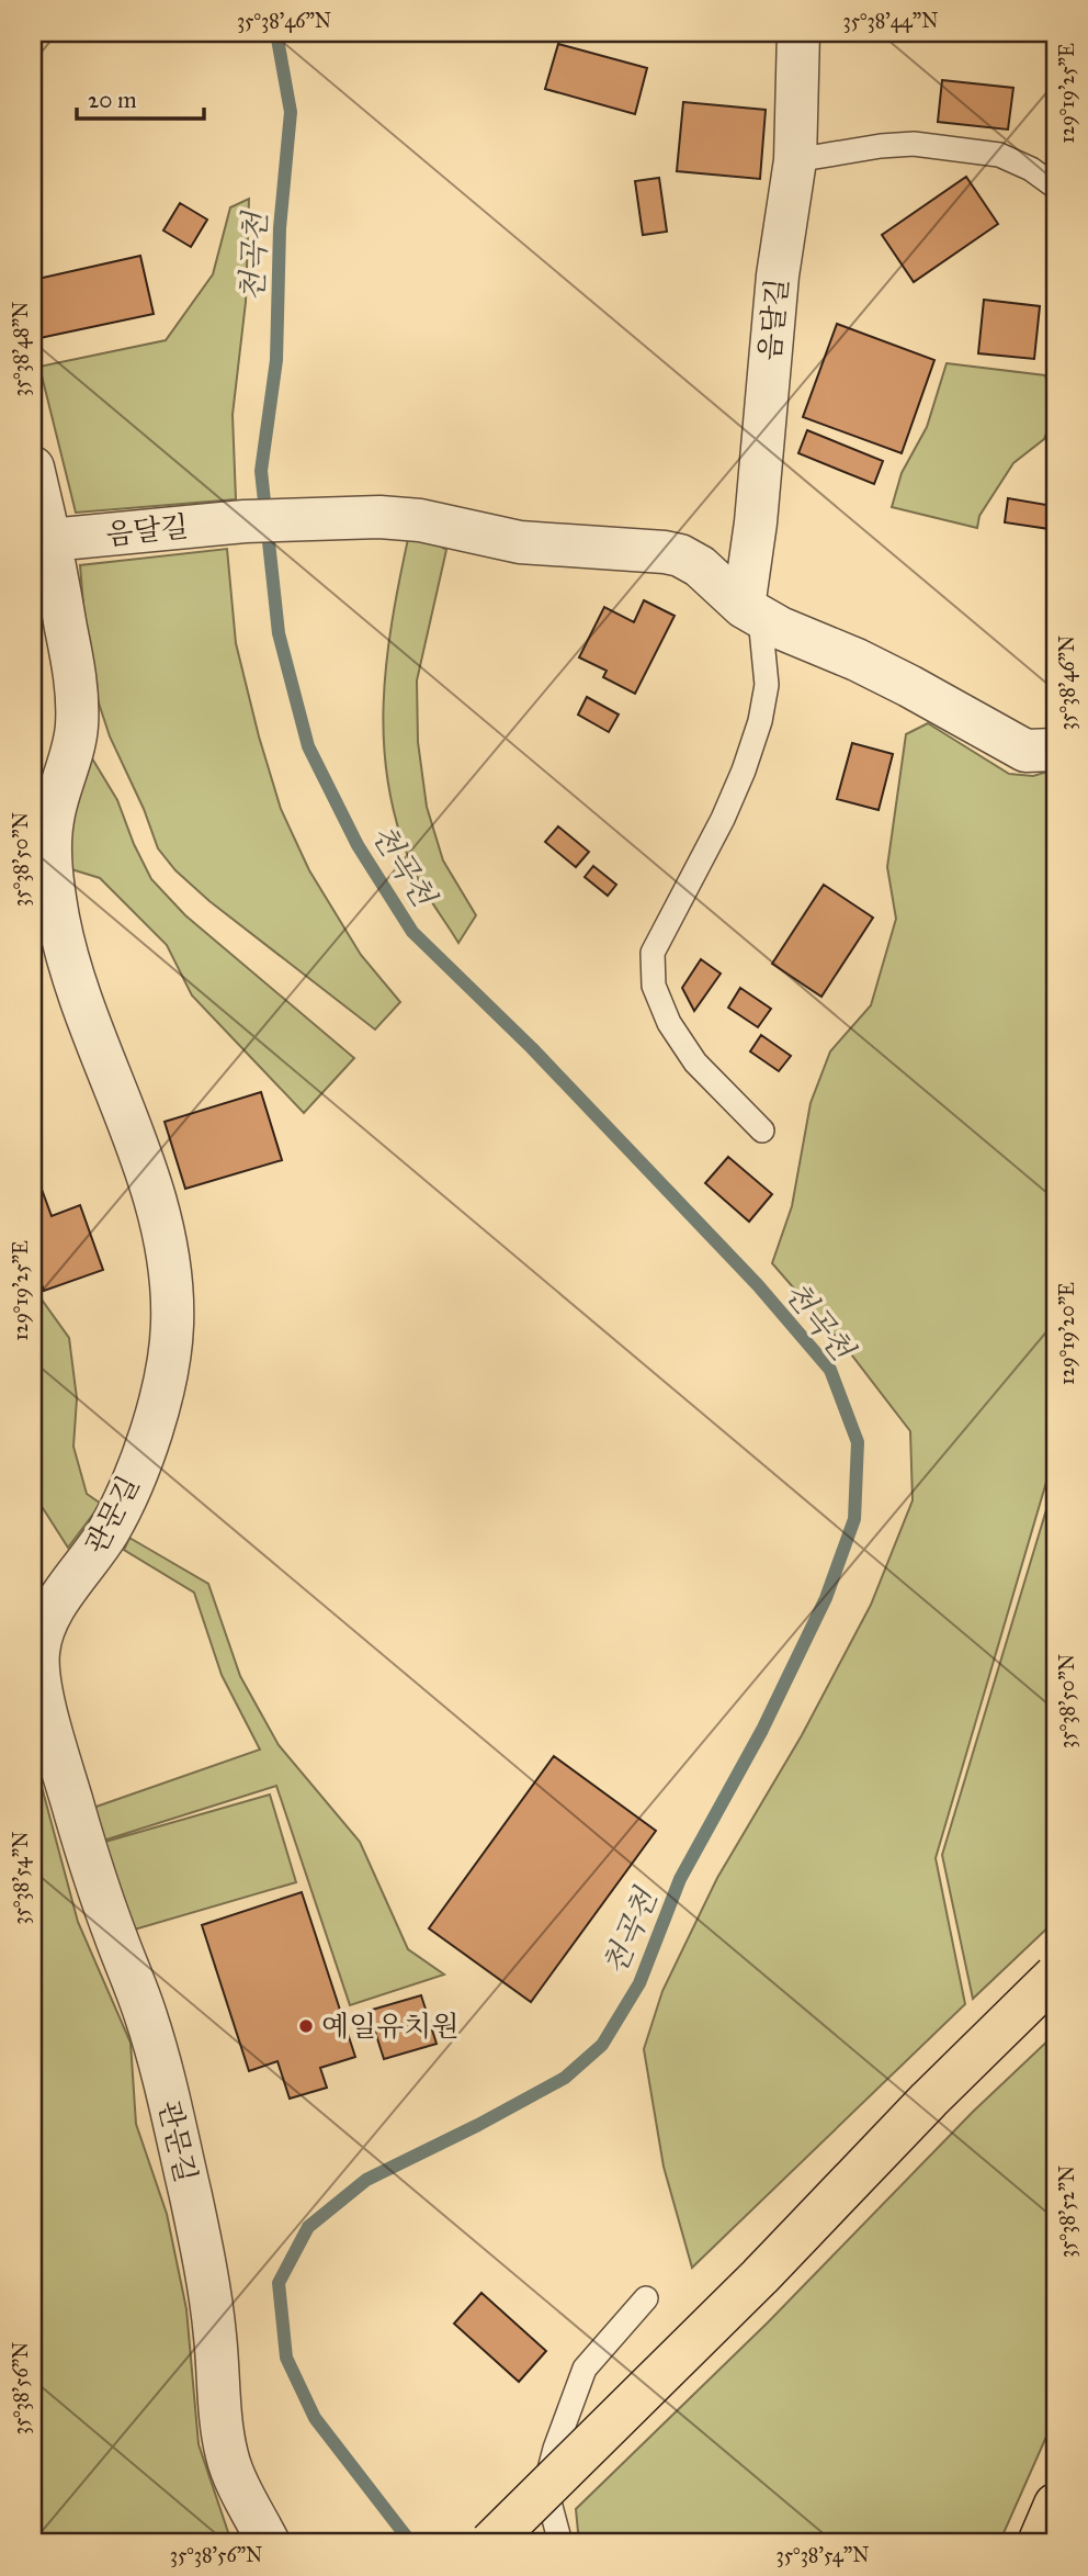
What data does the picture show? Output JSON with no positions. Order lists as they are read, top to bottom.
{
  "streets": {
    "street": ["음달길", "관문길"]
  },
  "crossings": [
    ["음달길", "관문길"]
  ],
  "water": ["천곡천"],
  "places": ["예일유치원"],
  "scale_bar": "20 m",
  "coordinates": [
    "35°38'46\"N",
    "35°38'44\"N",
    "129°19'25\"E",
    "35°38'48\"N",
    "35°38'50\"N",
    "129°19'20\"E",
    "35°38'54\"N",
    "35°38'52\"N",
    "35°38'56\"N"
  ]
}
